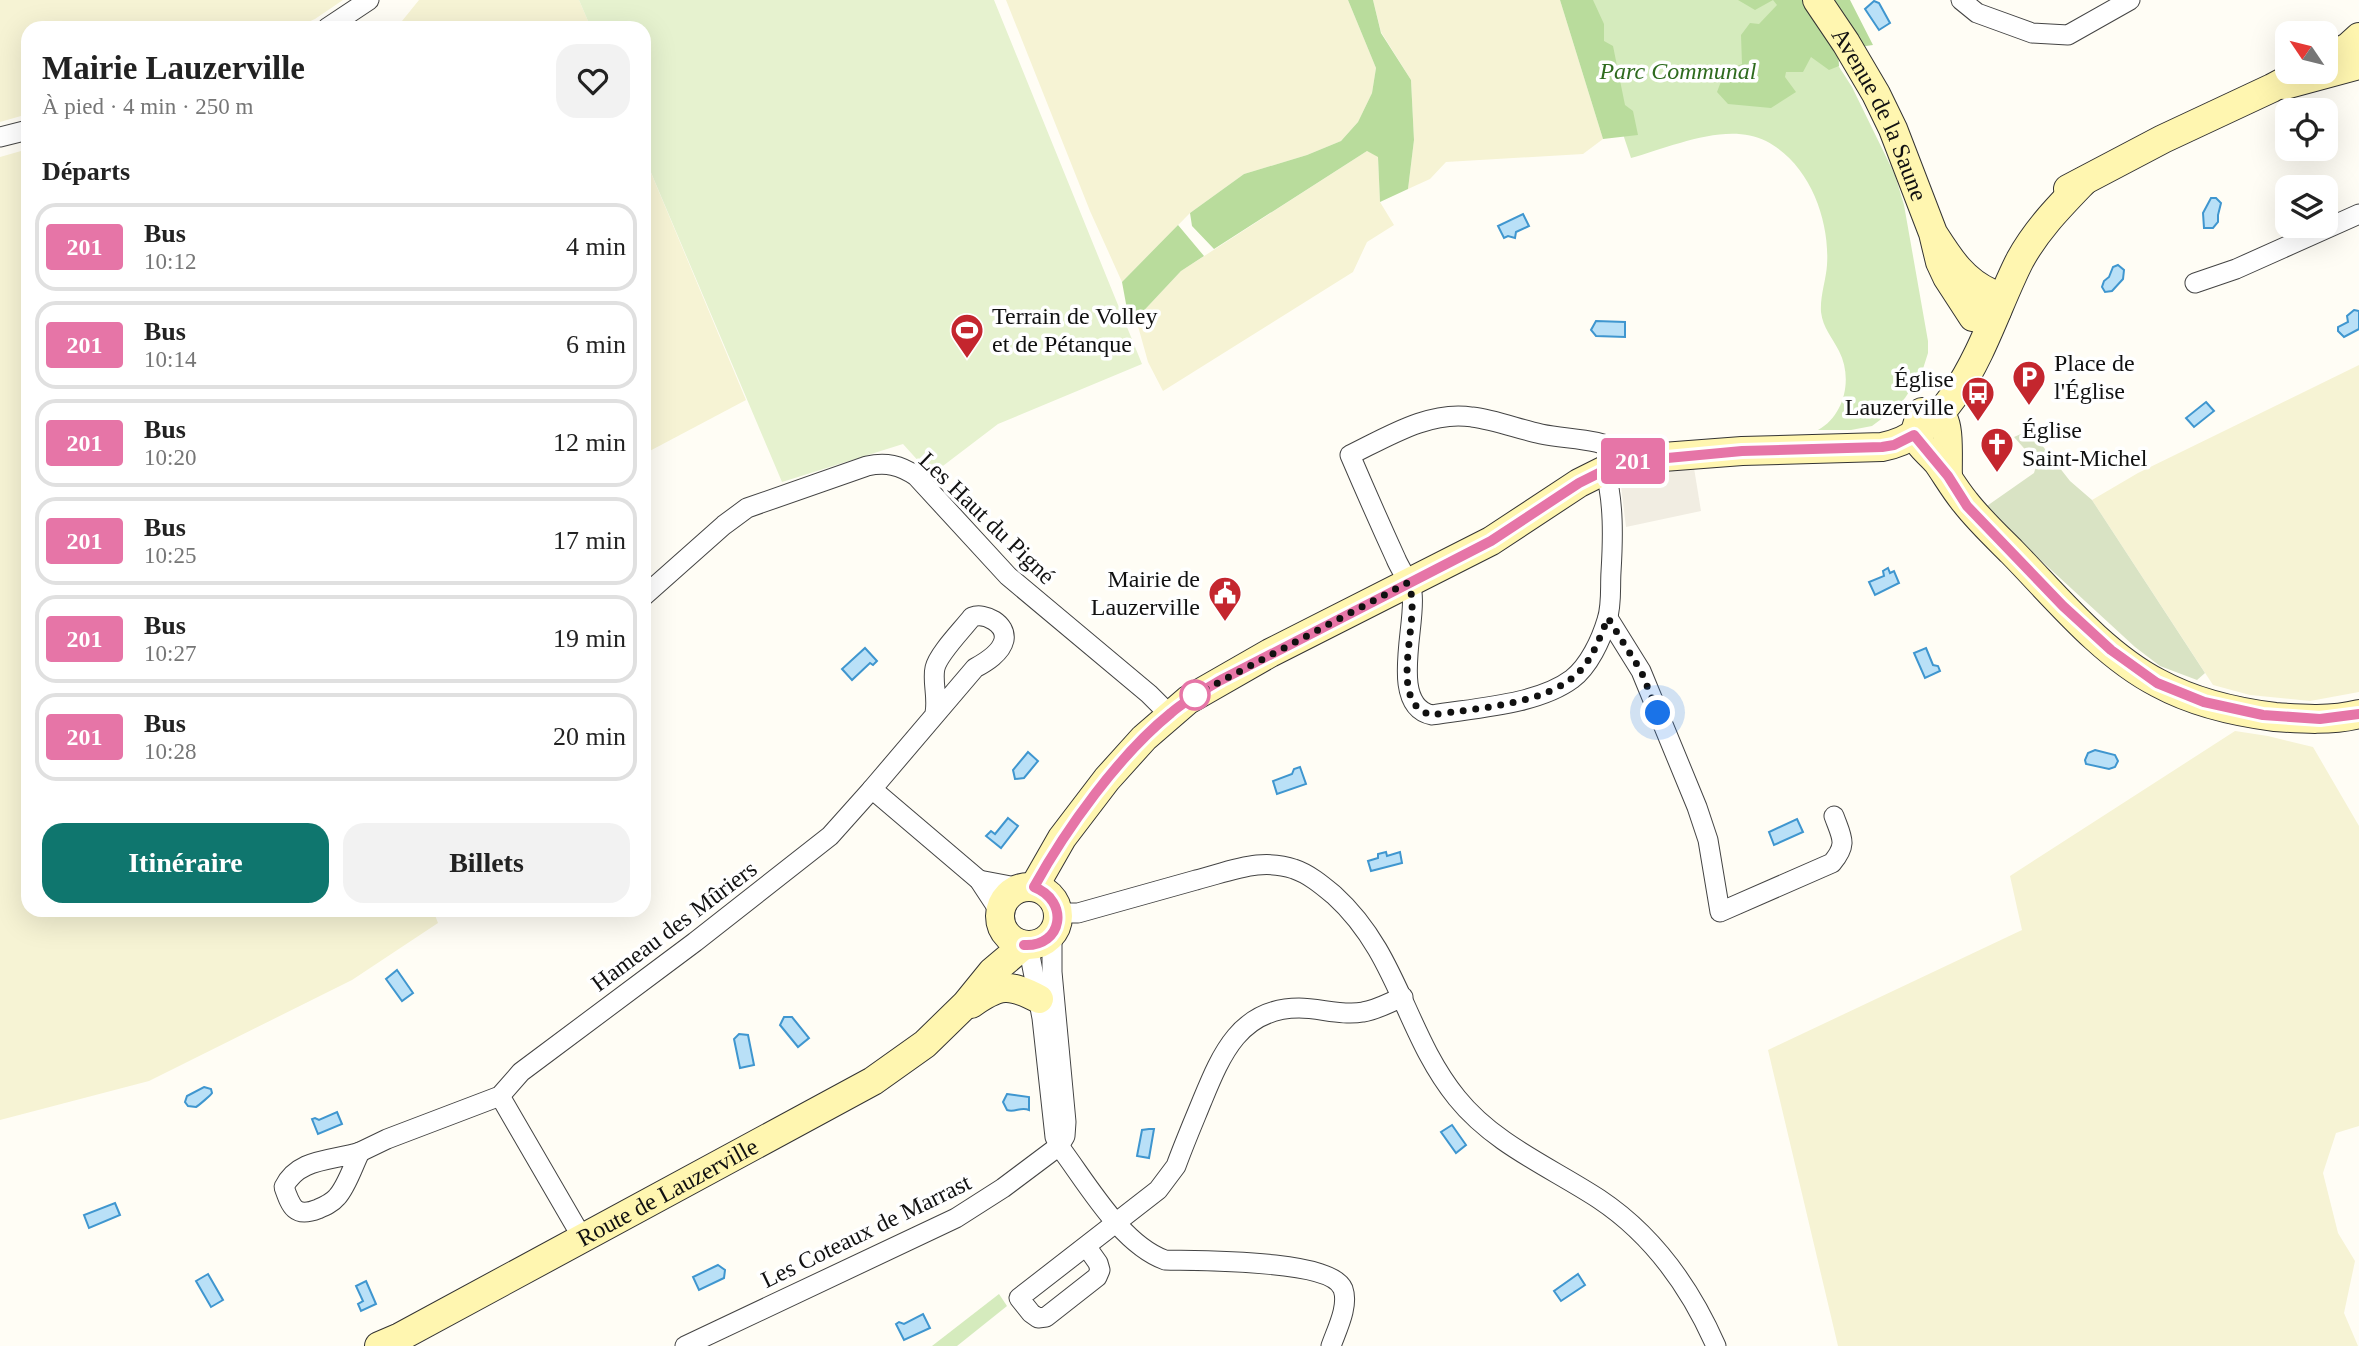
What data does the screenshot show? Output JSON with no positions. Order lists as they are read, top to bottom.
{
  "streets": {
    "street": [
      "Avenue de la Saune",
      "Les Haut du Pigné",
      "Hameau des Mûriers",
      "Route de Lauzerville",
      "Les Coteaux de Marrast"
    ]
  },
  "parks": ["Parc Communal"],
  "places": {
    "sports": ["Terrain de Volley et de Pétanque"],
    "parking": ["Place de l'Église"],
    "bus stop": ["Église Lauzerville"],
    "church": ["Église Saint-Michel"],
    "public building": ["Mairie de Lauzerville"]
  },
  "lines": ["bus line 201"],
  "north": "top left",
  "page": {
    "on_map": "201",
    "heading": [
      ["Mairie Lauzerville", "À pied · 4 min · 250 m"],
      "Départs"
    ],
    "list": [
      {
        "mark": "201",
        "name": "Bus",
        "note": "10:12",
        "value": "4 min"
      },
      {
        "mark": "201",
        "name": "Bus",
        "note": "10:14",
        "value": "6 min"
      },
      {
        "mark": "201",
        "name": "Bus",
        "note": "10:20",
        "value": "12 min"
      },
      {
        "mark": "201",
        "name": "Bus",
        "note": "10:25",
        "value": "17 min"
      },
      {
        "mark": "201",
        "name": "Bus",
        "note": "10:27",
        "value": "19 min"
      },
      {
        "mark": "201",
        "name": "Bus",
        "note": "10:28",
        "value": "20 min"
      }
    ],
    "buttons": ["Itinéraire", "Billets"]
  }
}
